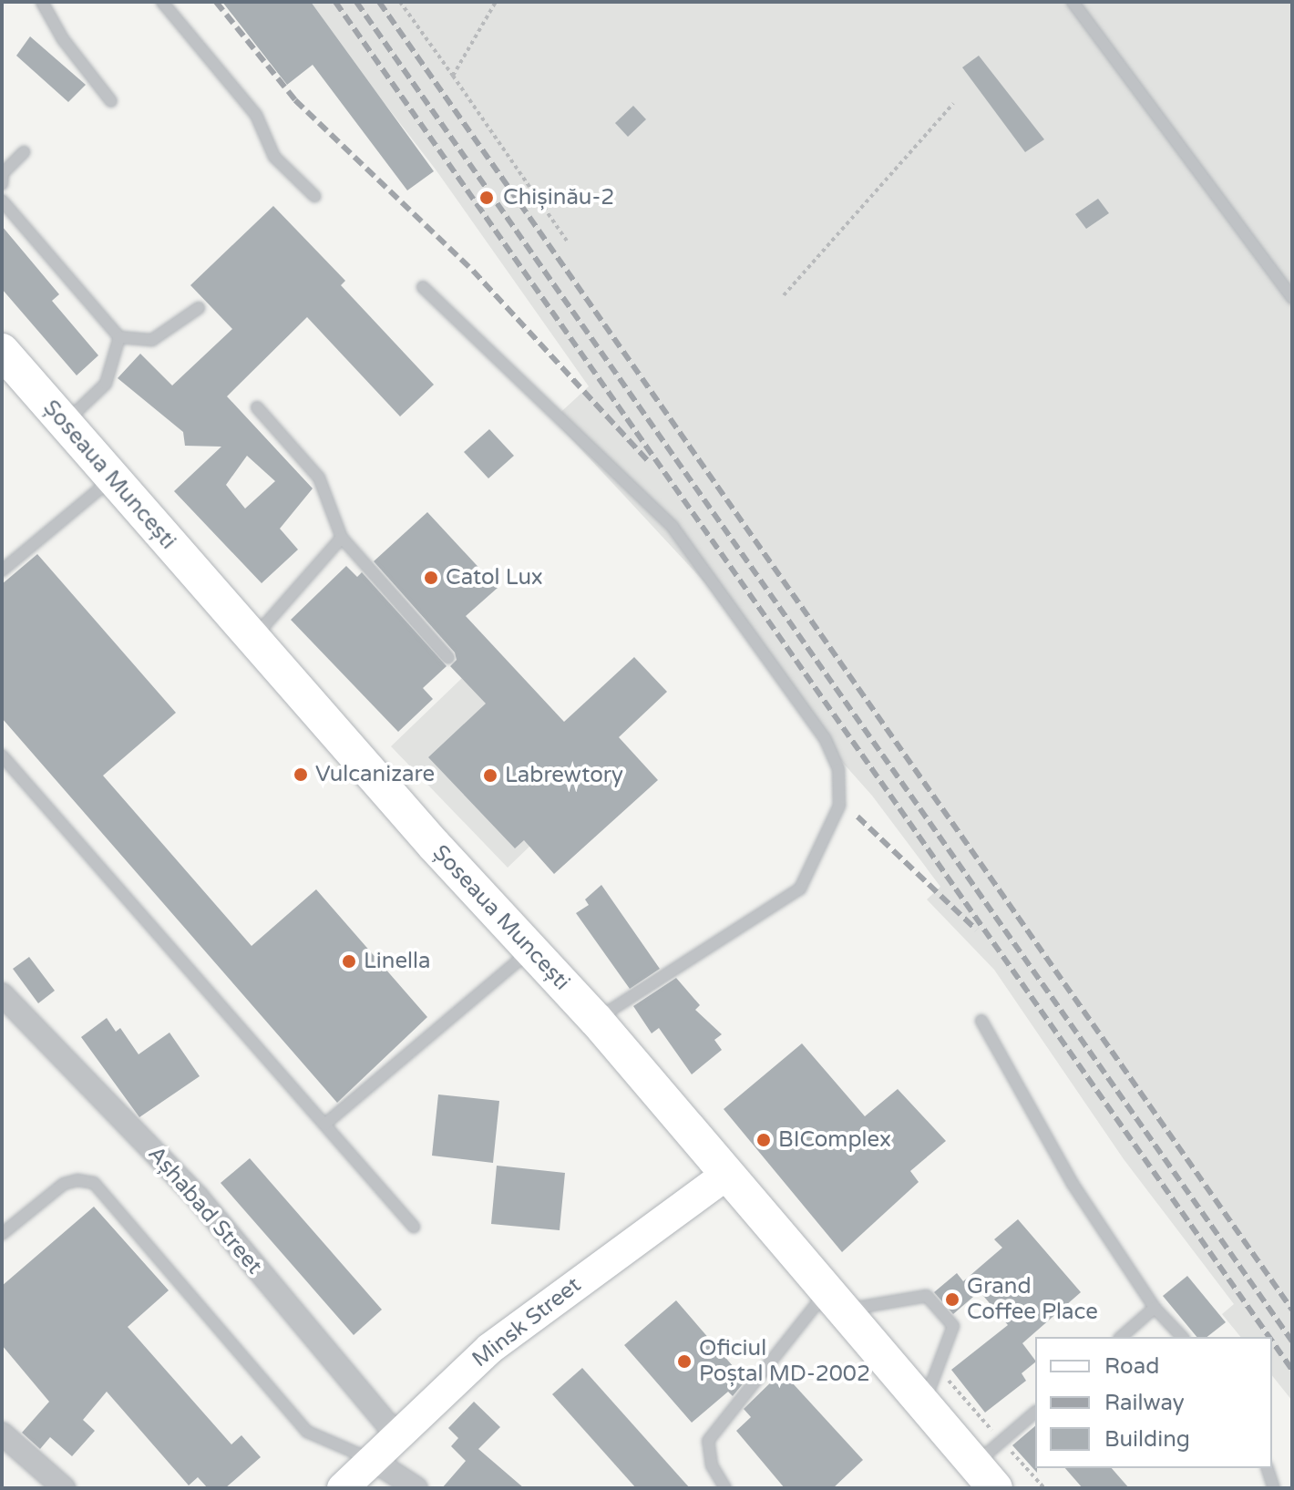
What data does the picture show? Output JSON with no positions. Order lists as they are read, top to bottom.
{
  "streets": {
    "main road": ["Șoseaua Muncești"],
    "street": ["Așhabad Street", "Minsk Street"]
  },
  "crossings": [
    ["Șoseaua Muncești", "Minsk Street"],
    ["Așhabad Street", "Minsk Street"]
  ],
  "places": [
    "Chișinău-2",
    "Catol Lux",
    "Vulcanizare",
    "Labrewtory",
    "Linella",
    "BIComplex",
    "Grand Coffee Place",
    "Oficiul Poștal MD-2002"
  ],
  "legend": ["Road", "Railway", "Building"]
}
